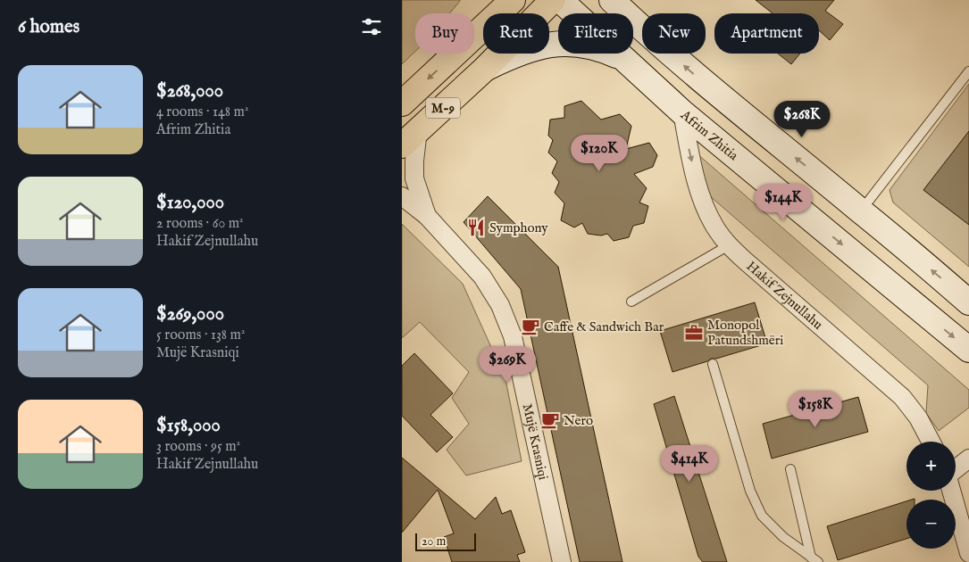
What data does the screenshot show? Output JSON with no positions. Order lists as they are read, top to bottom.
{
  "streets": {
    "main road": ["M-9", "Afrim Zhitia"],
    "street": ["Hakif Zejnullahu", "Mujë Krasniqi"]
  },
  "crossings": [
    ["Afrim Zhitia", "Hakif Zejnullahu"]
  ],
  "places": {
    "restaurant": ["Symphony"],
    "cafe": ["Caffe & Sandwich Bar", "Nero"],
    "office": ["Monopol Patundshmëri"]
  },
  "scale_bar": "20 m",
  "page": {
    "heading": "6 homes",
    "chip": [
      "Buy",
      "Rent",
      "Filters",
      "New",
      "Apartment"
    ],
    "list": [
      {
        "name": "$268,000",
        "note": "4 rooms · 148 m² · Afrim Zhitia"
      },
      {
        "name": "$120,000",
        "note": "2 rooms · 60 m² · Hakif Zejnullahu"
      },
      {
        "name": "$269,000",
        "note": "5 rooms · 138 m² · Mujë Krasniqi"
      },
      {
        "name": "$158,000",
        "note": "3 rooms · 95 m² · Hakif Zejnullahu"
      }
    ],
    "price": [
      "$268K",
      "$120K",
      "$144K",
      "$269K",
      "$158K",
      "$414K"
    ],
    "map_buttons": ["+", "−"],
    "scale": "20 m"
  }
}
